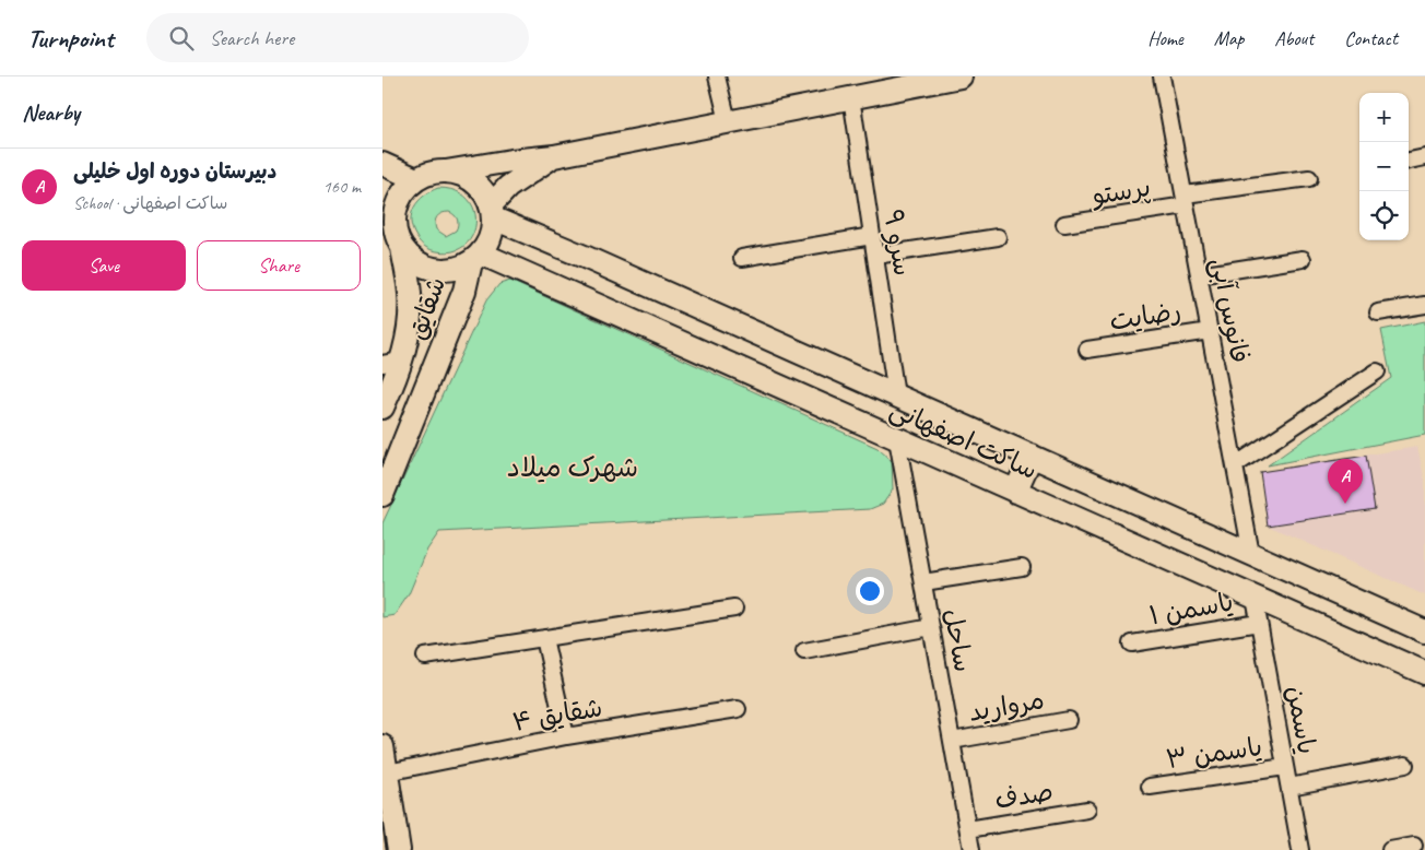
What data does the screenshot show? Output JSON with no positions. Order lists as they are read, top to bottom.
{
  "streets": {
    "main road": ["شقایق", "ساکت اصفهانی"],
    "street": [
      "پرستو",
      "سرو ۹",
      "فانوس آبی",
      "رضایت",
      "یاسمن ۱",
      "ساحل",
      "مروارید",
      "شقایق ۴",
      "یاسمن",
      "یاسمن ۳",
      "صدف"
    ]
  },
  "crossings": [
    ["پرستو", "فانوس آبی"],
    ["سرو ۹", "ساکت اصفهانی"],
    ["شقایق", "ساکت اصفهانی"],
    ["فانوس آبی", "رضایت"],
    ["فانوس آبی", "ساکت اصفهانی"],
    ["ساکت اصفهانی", "ساحل"],
    ["ساکت اصفهانی", "یاسمن"],
    ["یاسمن ۱", "یاسمن"],
    ["ساحل", "مروارید"],
    ["ساحل", "صدف"],
    ["یاسمن", "یاسمن ۳"]
  ],
  "districts": ["شهرک میلاد"],
  "page": {
    "header": "Turnpoint",
    "search": "Search here",
    "nav": [
      "Home",
      "Map",
      "About",
      "Contact"
    ],
    "heading": "Nearby",
    "map_buttons": ["+", "−"],
    "list": [
      {
        "mark": "A",
        "name": "دبیرستان دوره اول خلیلی",
        "note": "School · ساکت اصفهانی",
        "value": "160 m"
      }
    ],
    "buttons": ["Save", "Share"],
    "pins": "A"
  }
}
